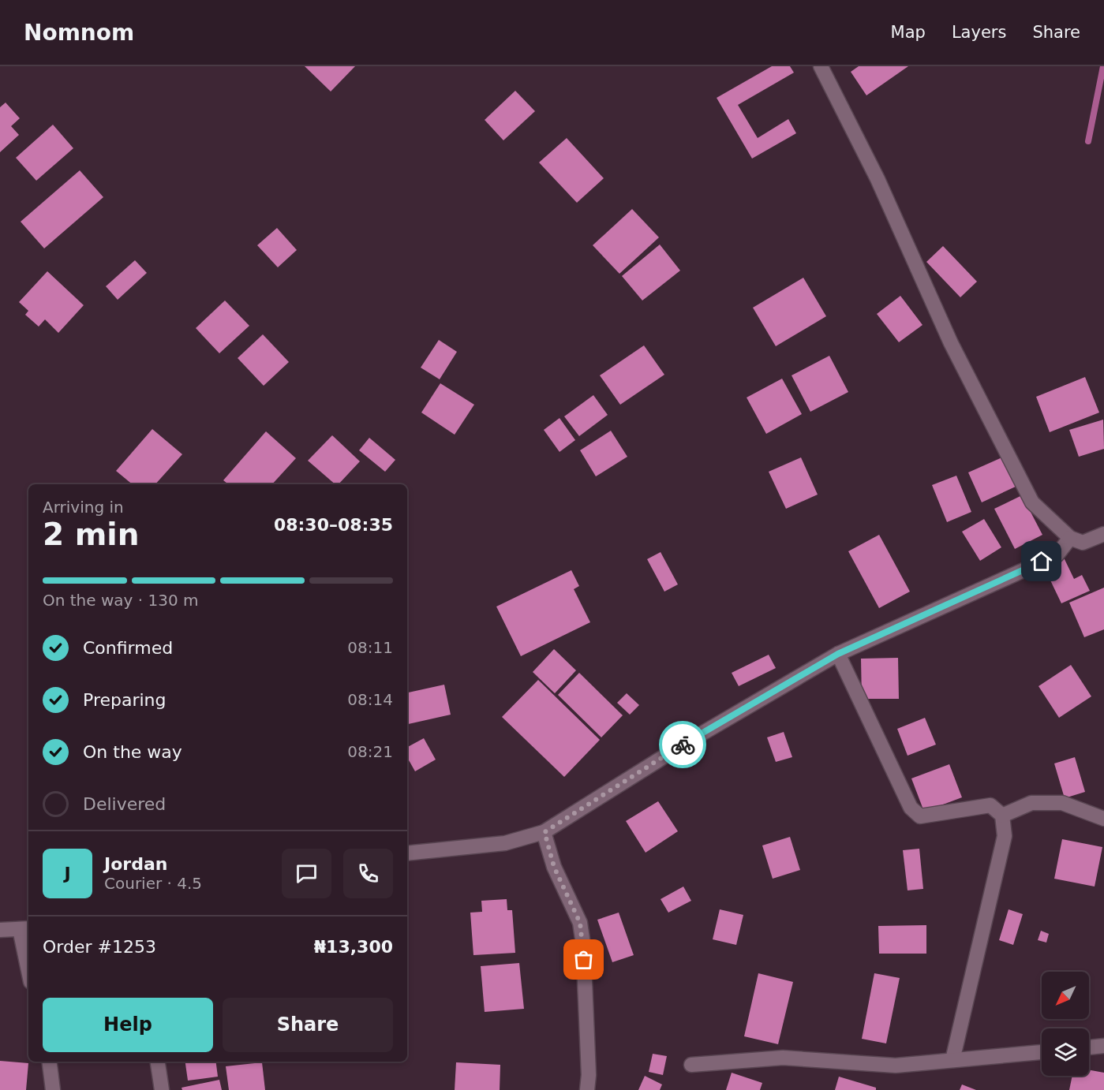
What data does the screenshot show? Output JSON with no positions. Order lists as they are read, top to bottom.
{
  "north": "bottom left",
  "page": {
    "header": "Nomnom",
    "nav": ["Map", "Layers", "Share"],
    "heading": ["2 min", "Arriving in", "08:30–08:35"],
    "panel": [
      "Jordan",
      "Courier · 4.5",
      "Order #1253",
      "₦13,300"
    ],
    "bar": "On the way · 130 m",
    "list": [
      ["Confirmed", "08:11"],
      ["Preparing", "08:14"],
      ["On the way", "08:21"],
      "Delivered"
    ],
    "round": "J",
    "buttons": ["Help", "Share"]
  }
}
